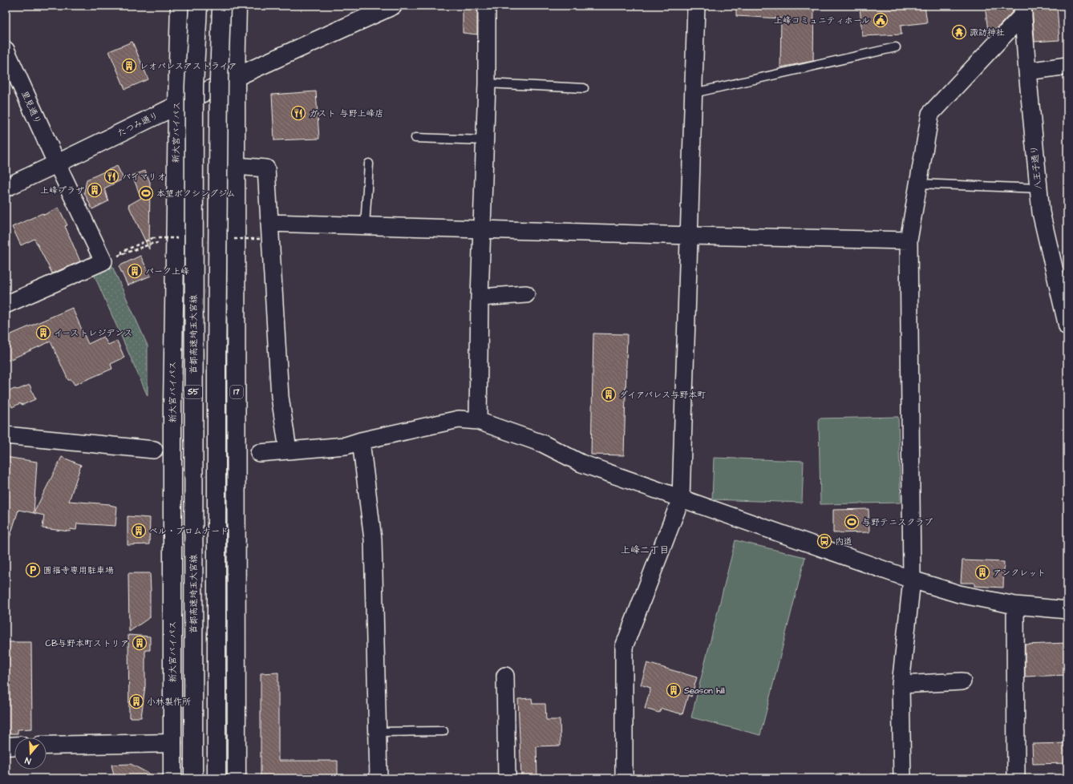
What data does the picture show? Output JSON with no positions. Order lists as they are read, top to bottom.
{
  "streets": {
    "main road": [
      "里見通り",
      "たつみ通り",
      "新大宮バイパス",
      "首都高速埼玉大宮線",
      "S5",
      "17"
    ],
    "street": ["八王子通り"]
  },
  "crossings": [
    ["里見通り", "たつみ通り"],
    ["たつみ通り", "新大宮バイパス"],
    ["たつみ通り", "17"]
  ],
  "districts": ["上峰二丁目"],
  "places": {
    "public building": ["上峰コミュニティホール"],
    "temple": ["諏訪神社"],
    "building": [
      "レオパレスアストライア",
      "上峰プラザ",
      "パーク上峰",
      "イーストレジデンス",
      "ダイアパレス与野本町",
      "ベル・プロムナード",
      "アンクレット",
      "CB与野本町ストリア",
      "Season hill",
      "小林製作所"
    ],
    "restaurant": ["ガスト 与野上峰店", "バイマリオ"],
    "sports": ["本望ボクシングジム", "与野テニスクラブ"],
    "bus stop": ["内道"],
    "parking": ["圓福寺専用駐車場"]
  },
  "north": "bottom"
}
